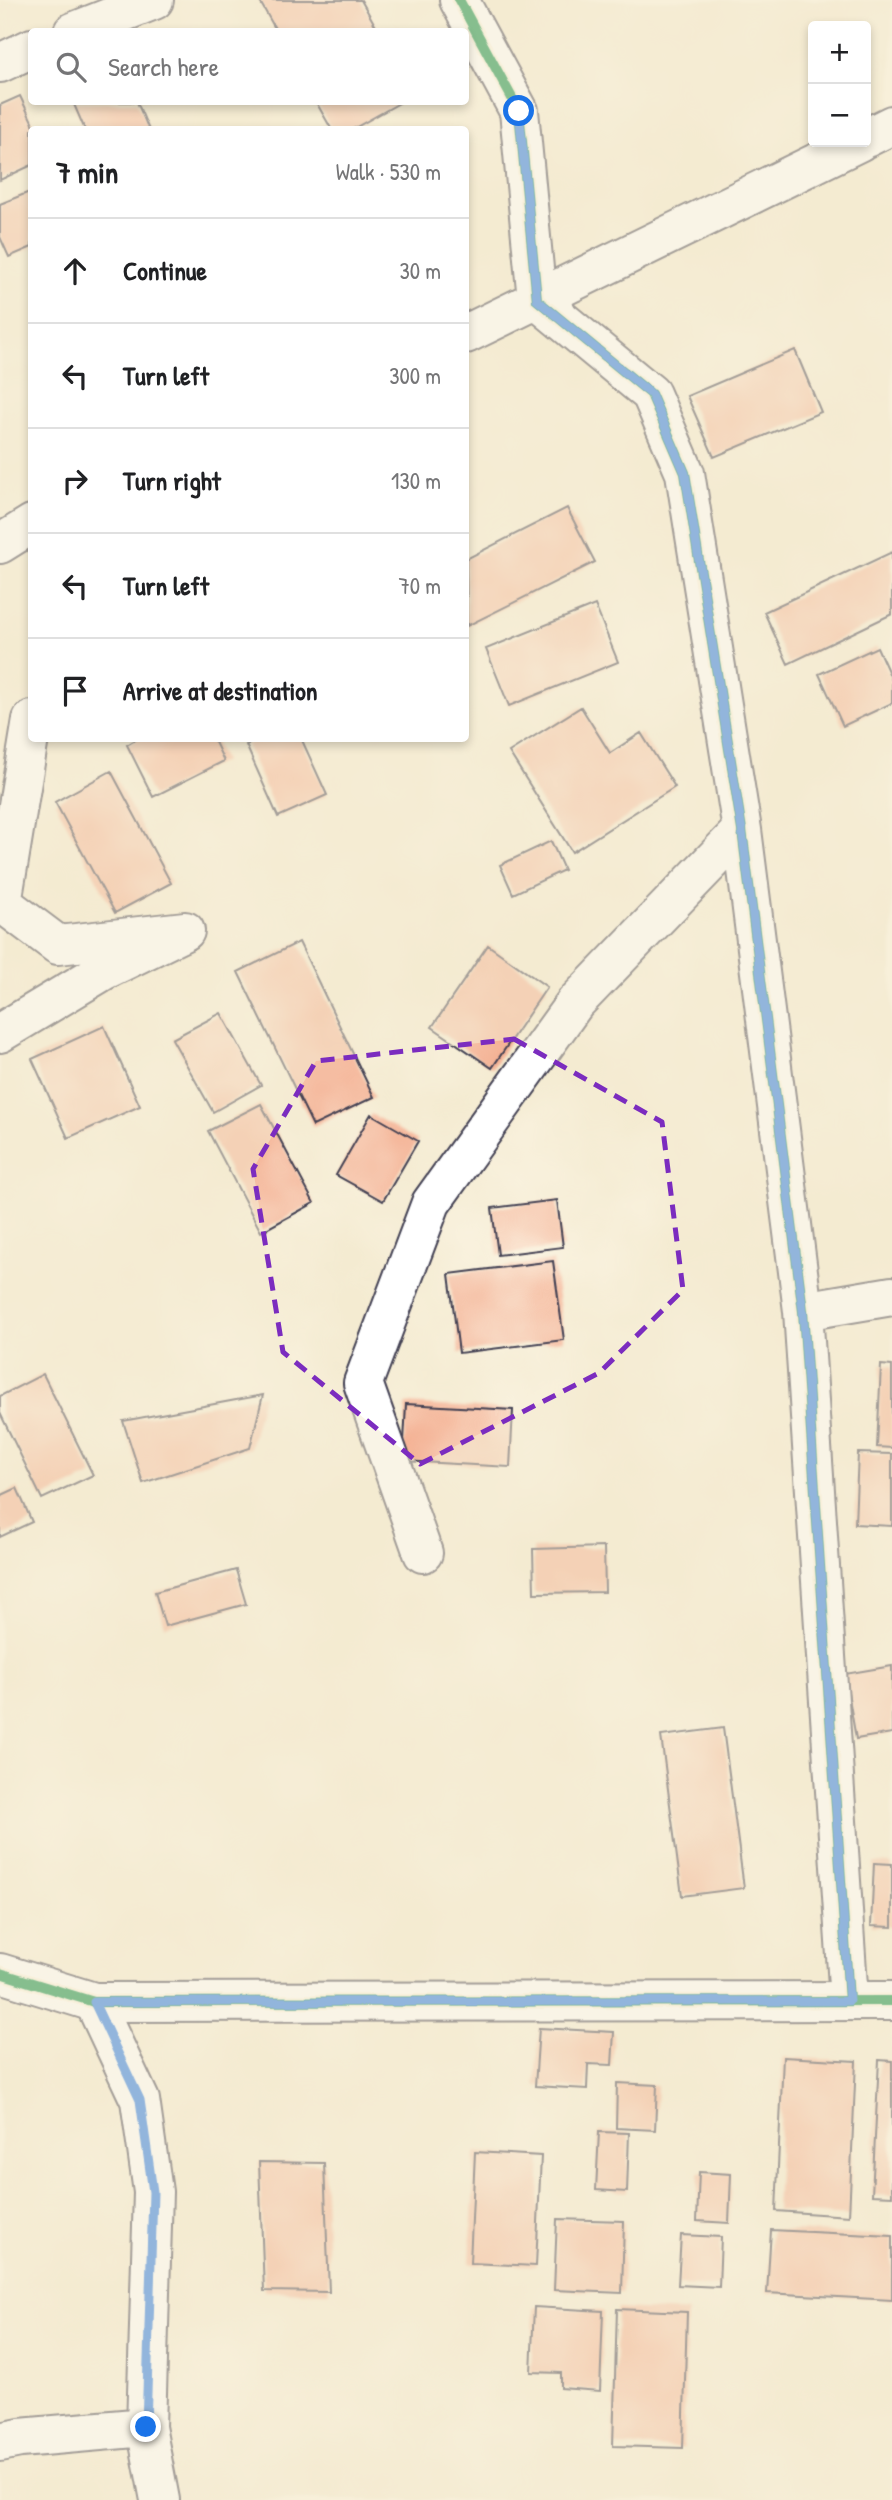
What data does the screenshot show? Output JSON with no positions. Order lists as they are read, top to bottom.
{
  "page": {
    "map_buttons": ["+", "−"],
    "search": "Search here",
    "heading": ["7 min", "Walk · 530 m"],
    "list": [
      ["Continue", "30 m"],
      ["Turn left", "300 m"],
      ["Turn right", "130 m"],
      ["Turn left", "70 m"],
      "Arrive at destination"
    ]
  }
}
